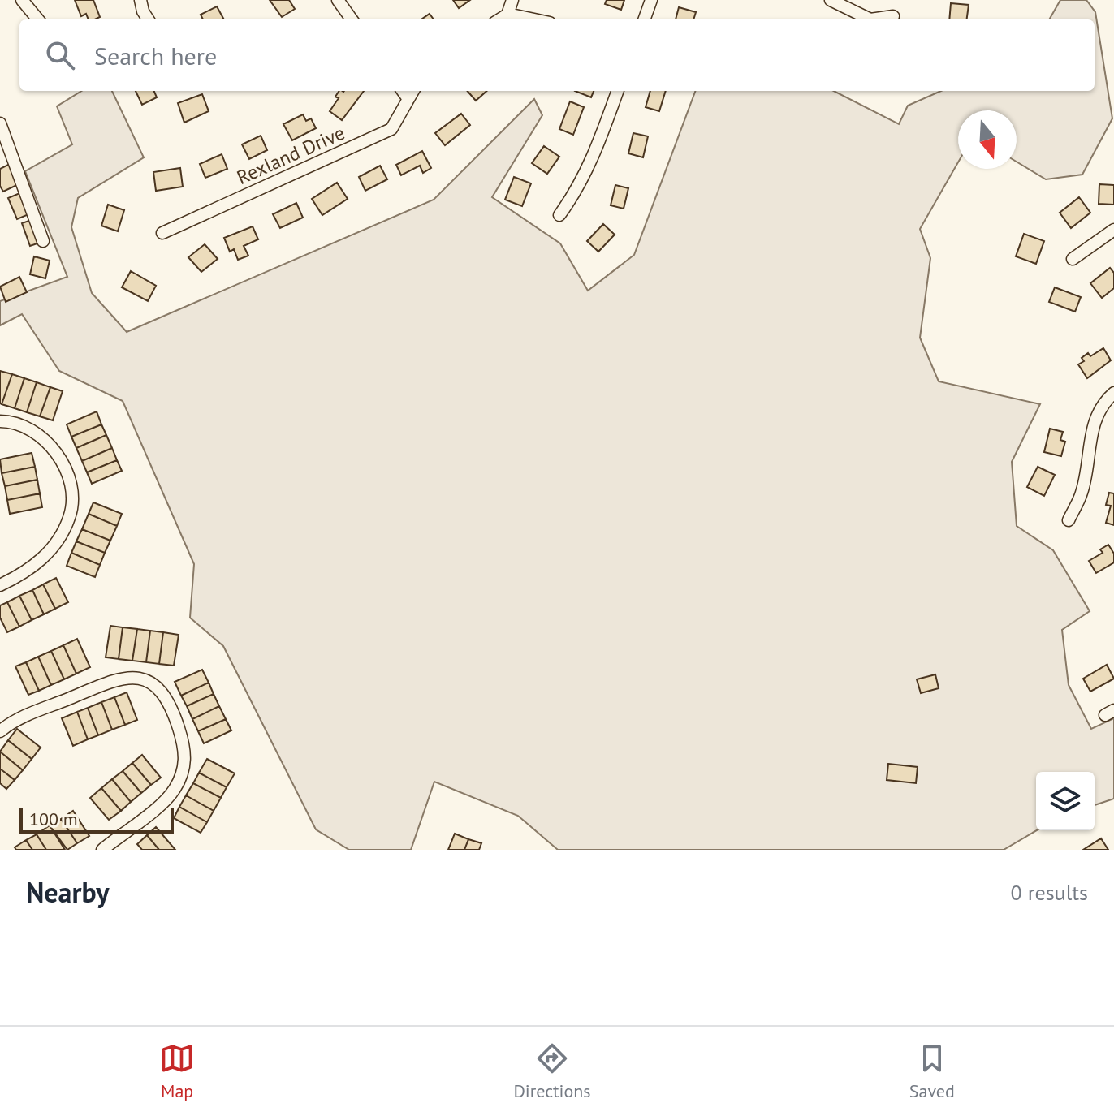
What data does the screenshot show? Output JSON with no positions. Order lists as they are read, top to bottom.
{
  "streets": {
    "street": ["Rexland Drive"]
  },
  "scale_bar": "100 m",
  "north": "bottom",
  "page": {
    "search": "Search here",
    "scale": "100 m",
    "heading": ["Nearby", "0 results"],
    "nav": ["Map", "Directions", "Saved"]
  }
}
